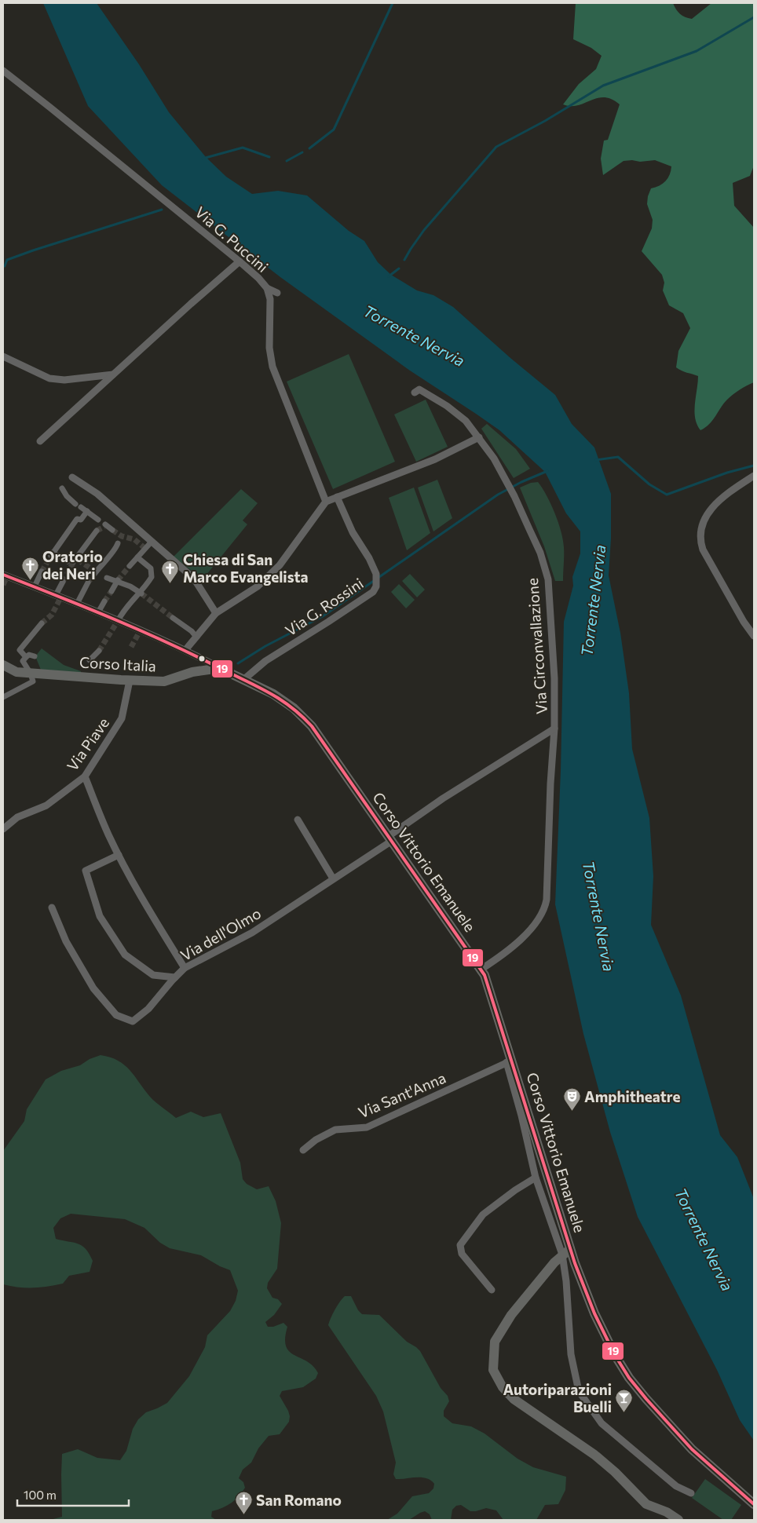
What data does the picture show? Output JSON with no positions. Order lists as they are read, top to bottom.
{
  "streets": {
    "main road": ["Corso Italia", "Corso Vittorio Emanuele"],
    "street": [
      "Via G. Puccini",
      "Via G. Rossini",
      "Via Circonvallazione",
      "Via Piave",
      "Via dell'Olmo",
      "Via Sant'Anna"
    ]
  },
  "crossings": [
    ["Via G. Rossini", "Corso Vittorio Emanuele"],
    ["Via Circonvallazione", "Corso Vittorio Emanuele"],
    ["Via Circonvallazione", "Via dell'Olmo"],
    ["Corso Italia", "Via Piave"],
    ["Corso Italia", "Corso Vittorio Emanuele"],
    ["Corso Vittorio Emanuele", "Via dell'Olmo"],
    ["Corso Vittorio Emanuele", "Via Sant'Anna"]
  ],
  "water": ["Torrente Nervia"],
  "places": {
    "church": ["Oratorio dei Neri", "Chiesa di San Marco Evangelista", "San Romano"],
    "theatre": ["Amphitheatre"],
    "bar": ["Autoriparazioni Buelli"]
  },
  "lines": ["transit line 19"],
  "scale_bar": "100 m"
}
